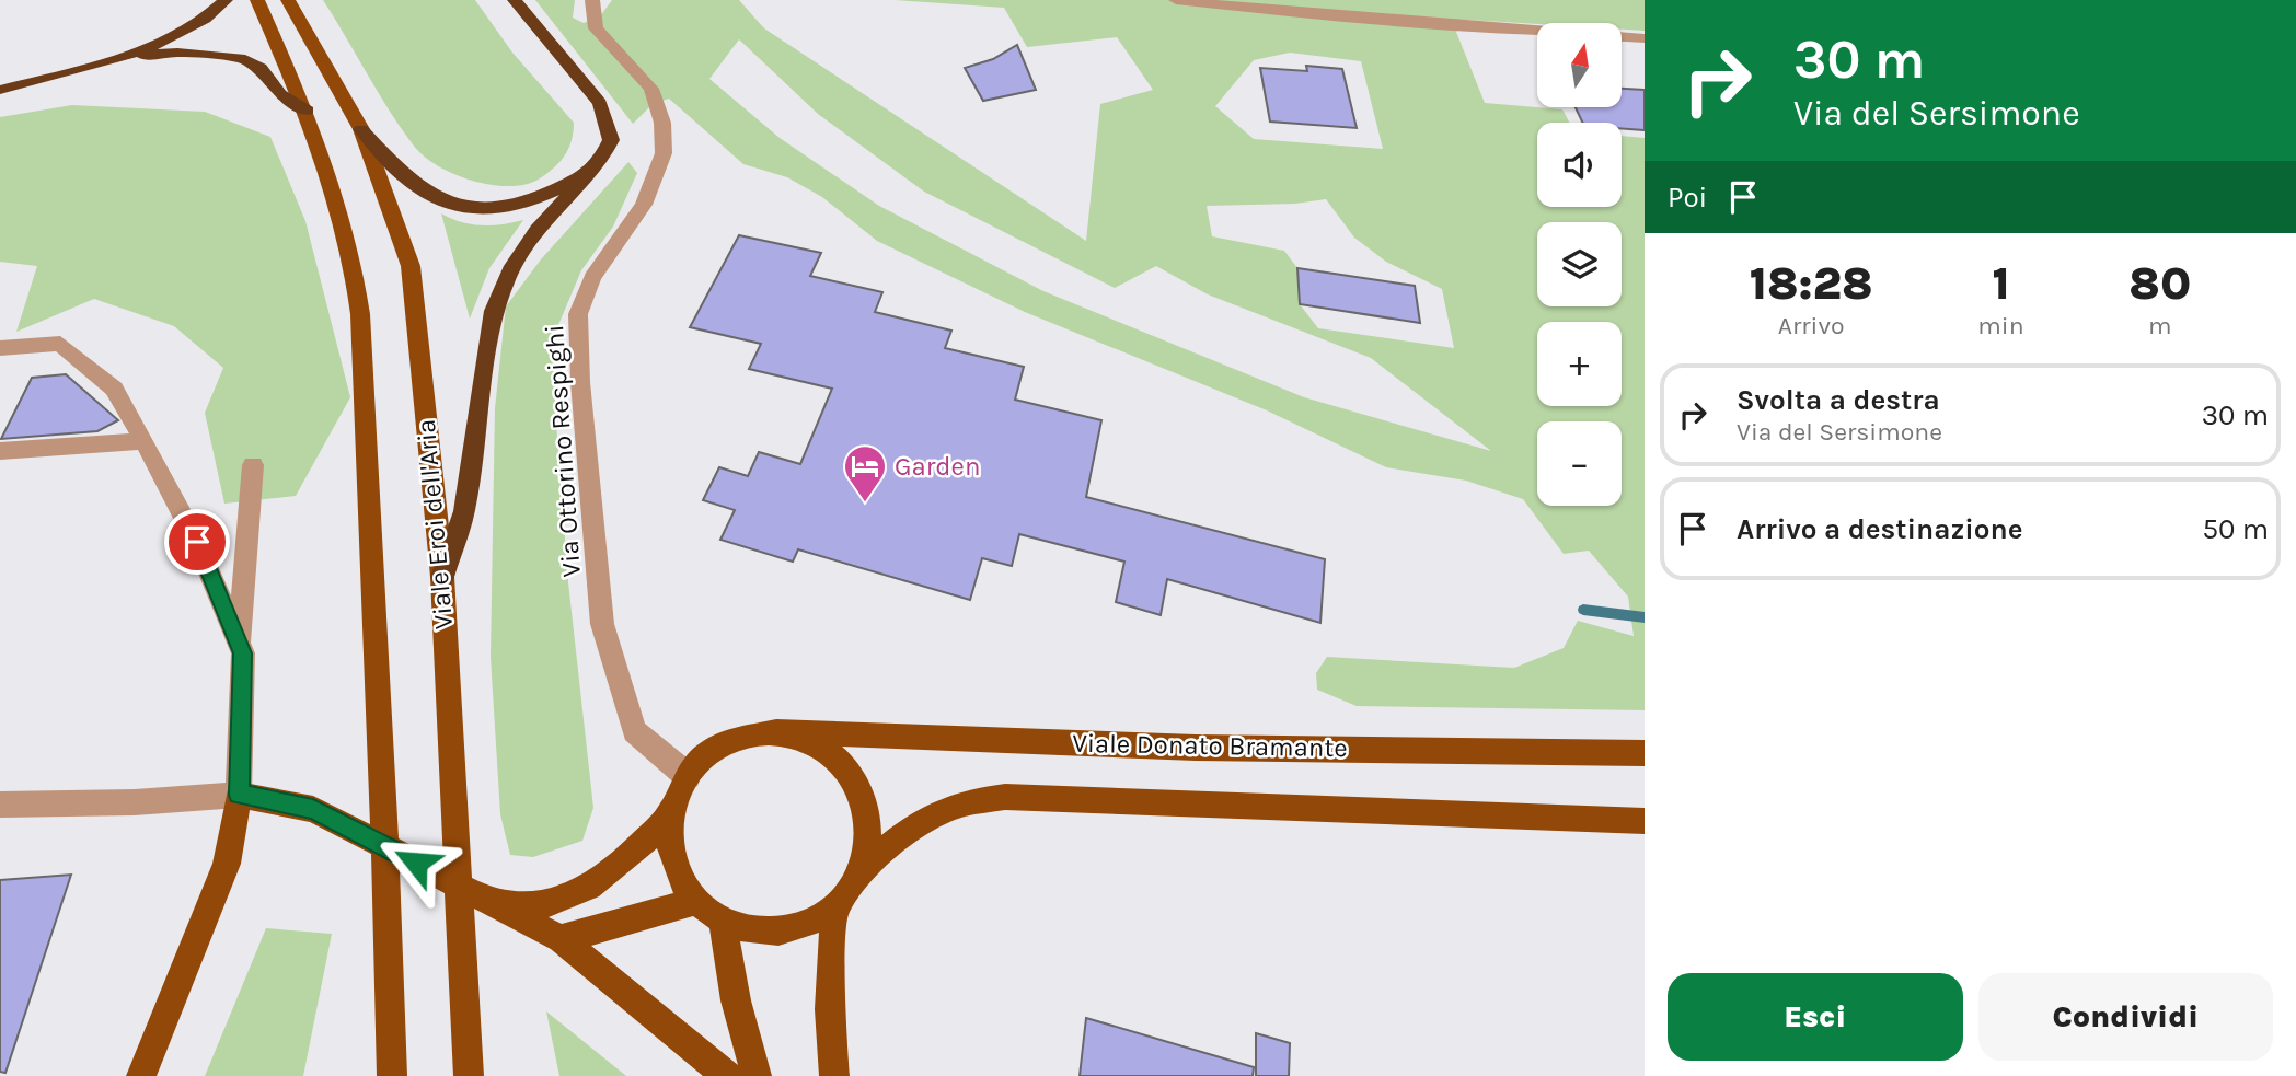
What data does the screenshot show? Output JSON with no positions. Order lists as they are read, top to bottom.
{
  "streets": {
    "main road": ["Viale Eroi dell'Aria", "Viale Donato Bramante"],
    "street": ["Via Ottorino Respighi"]
  },
  "crossings": [
    ["Via Ottorino Respighi", "Viale Donato Bramante"]
  ],
  "places": {
    "hotel": ["Garden"]
  },
  "north": "top",
  "page": {
    "turn": ["30 m", "Via del Sersimone"],
    "map_buttons": ["+", "−"],
    "then": "Poi",
    "eta": [
      "18:28",
      "Arrivo",
      "1",
      "min",
      "80",
      "m"
    ],
    "list": [
      {
        "name": "Svolta a destra",
        "note": "Via del Sersimone",
        "value": "30 m"
      },
      {
        "name": "Arrivo a destinazione",
        "value": "50 m"
      }
    ],
    "buttons": ["Esci", "Condividi"]
  }
}
